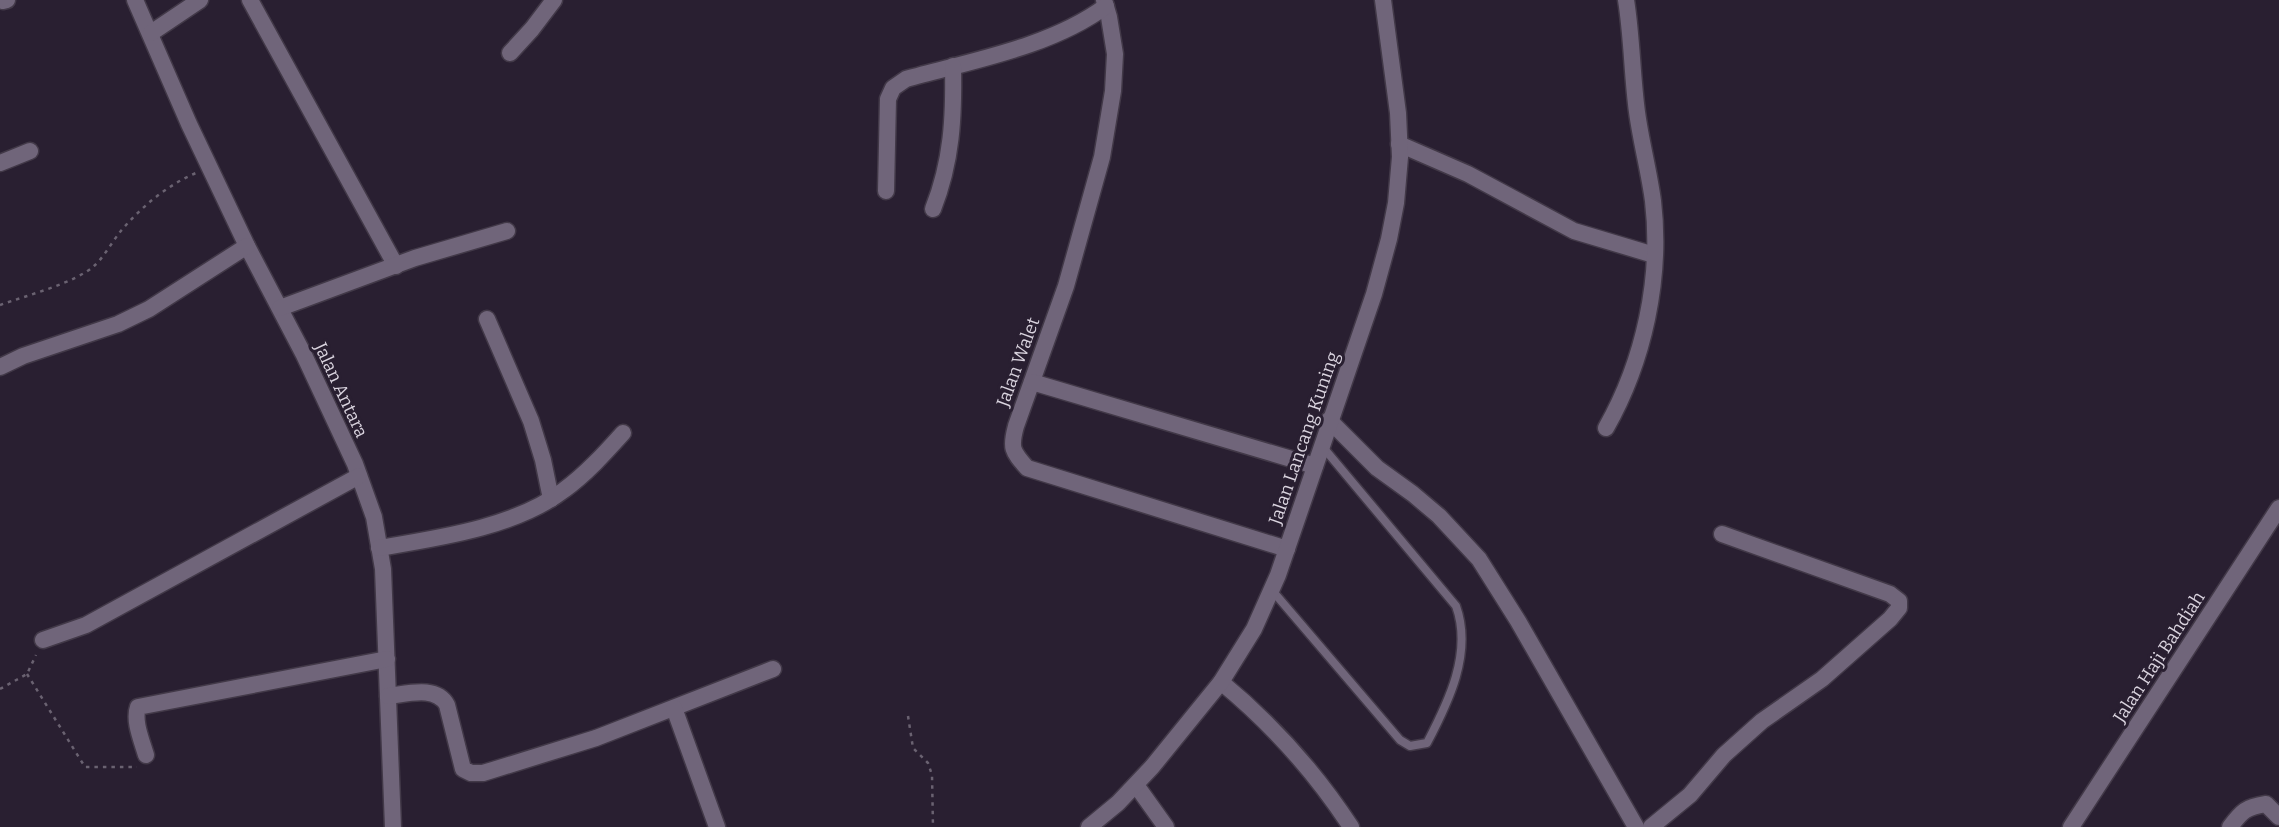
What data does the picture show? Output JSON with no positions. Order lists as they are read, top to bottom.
{
  "streets": {
    "street": [
      "Jalan Walet",
      "Jalan Antara",
      "Jalan Lancang Kuning",
      "Jalan Haji Bahdiah"
    ]
  },
  "crossings": [
    ["Jalan Walet", "Jalan Lancang Kuning"]
  ]
}
